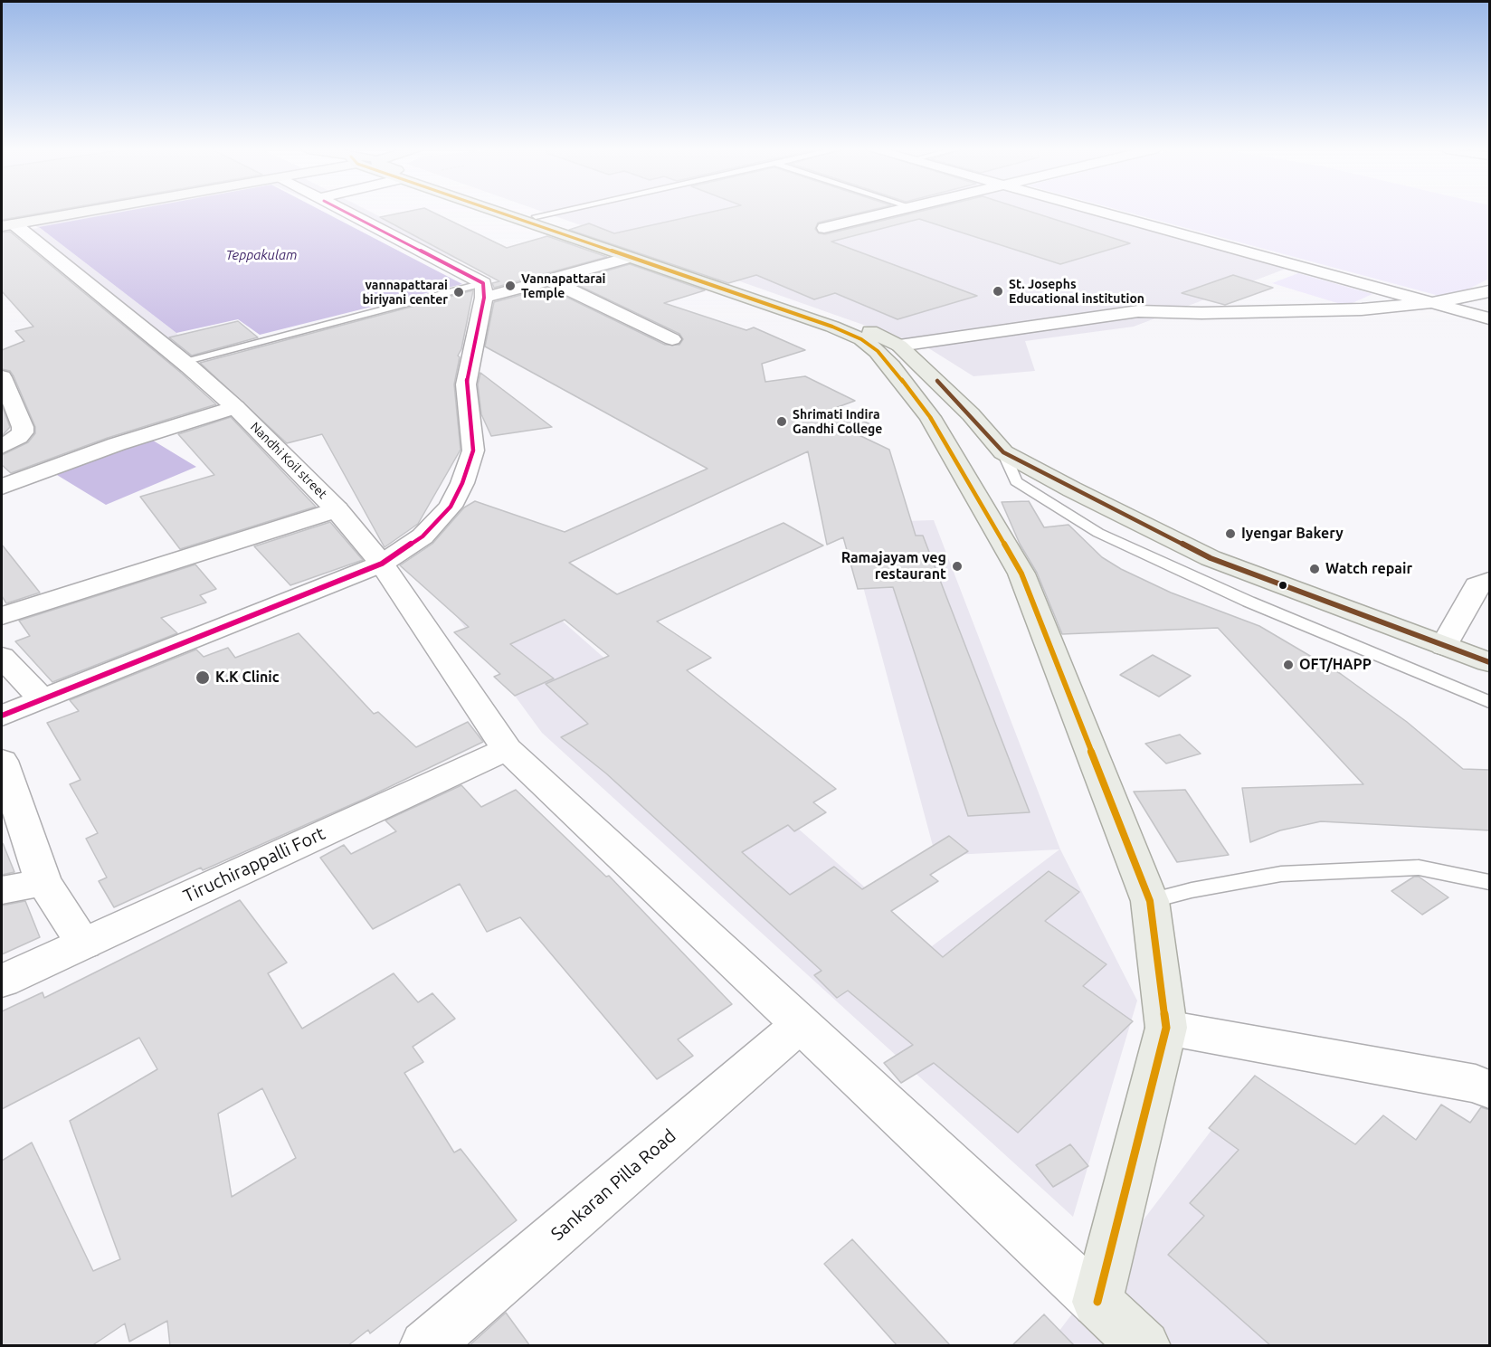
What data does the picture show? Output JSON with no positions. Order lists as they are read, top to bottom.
{
  "streets": {
    "street": ["Nandhi Koil street", "Tiruchirappalli Fort", "Sankaran Pilla Road"]
  },
  "crossings": [
    ["Nandhi Koil street", "Tiruchirappalli Fort"],
    ["Nandhi Koil street", "Sankaran Pilla Road"]
  ],
  "water": ["Teppakulam"],
  "places": [
    "Vannapattarai Temple",
    "St. Josephs Educational institution",
    "vannapattarai biriyani center",
    "Shrimati Indira Gandhi College",
    "Iyengar Bakery",
    "Ramajayam veg restaurant",
    "Watch repair",
    "OFT/HAPP",
    "K.K Clinic"
  ]
}
